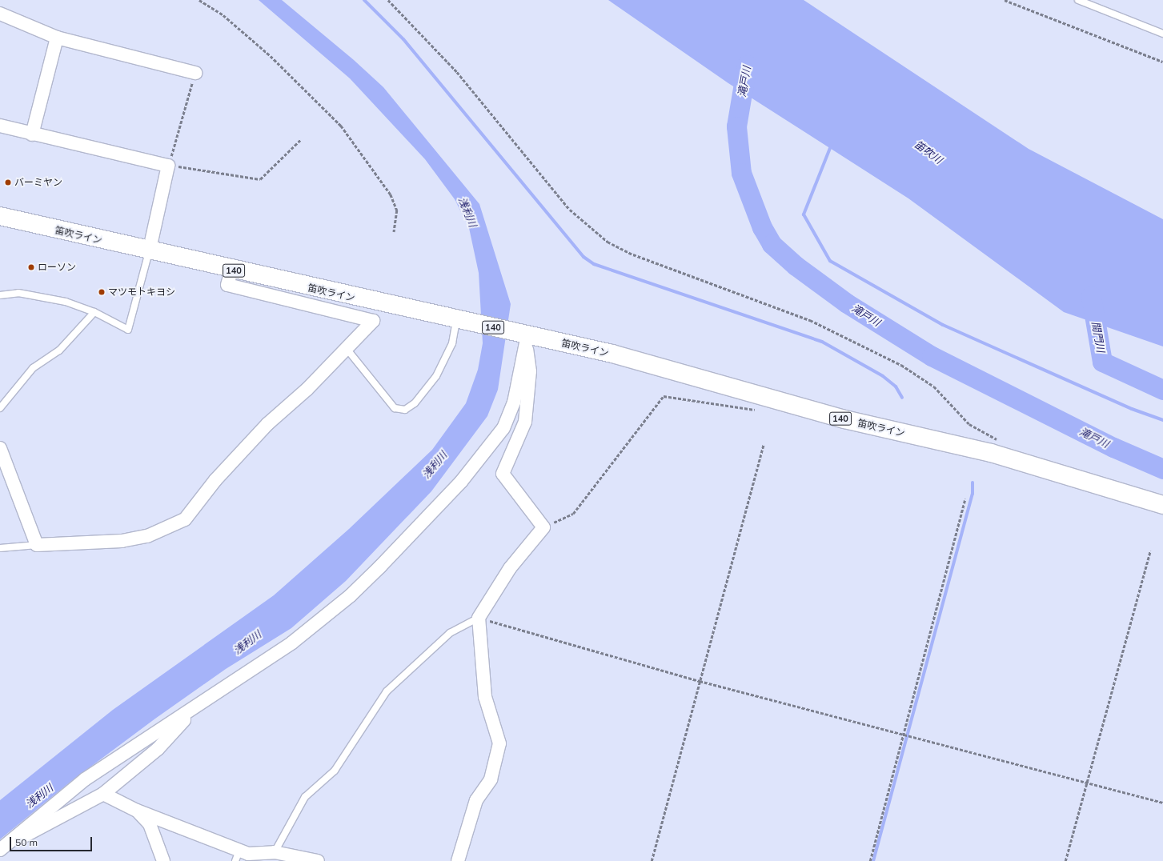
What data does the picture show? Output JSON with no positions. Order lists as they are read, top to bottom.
{
  "streets": {
    "highway": ["笛吹ライン", "140"]
  },
  "water": [
    "滝戸川",
    "笛吹川",
    "浅利川",
    "間門川"
  ],
  "places": ["バーミヤン", "ローソン", "マツモトキヨシ"],
  "scale_bar": "50 m"
}
